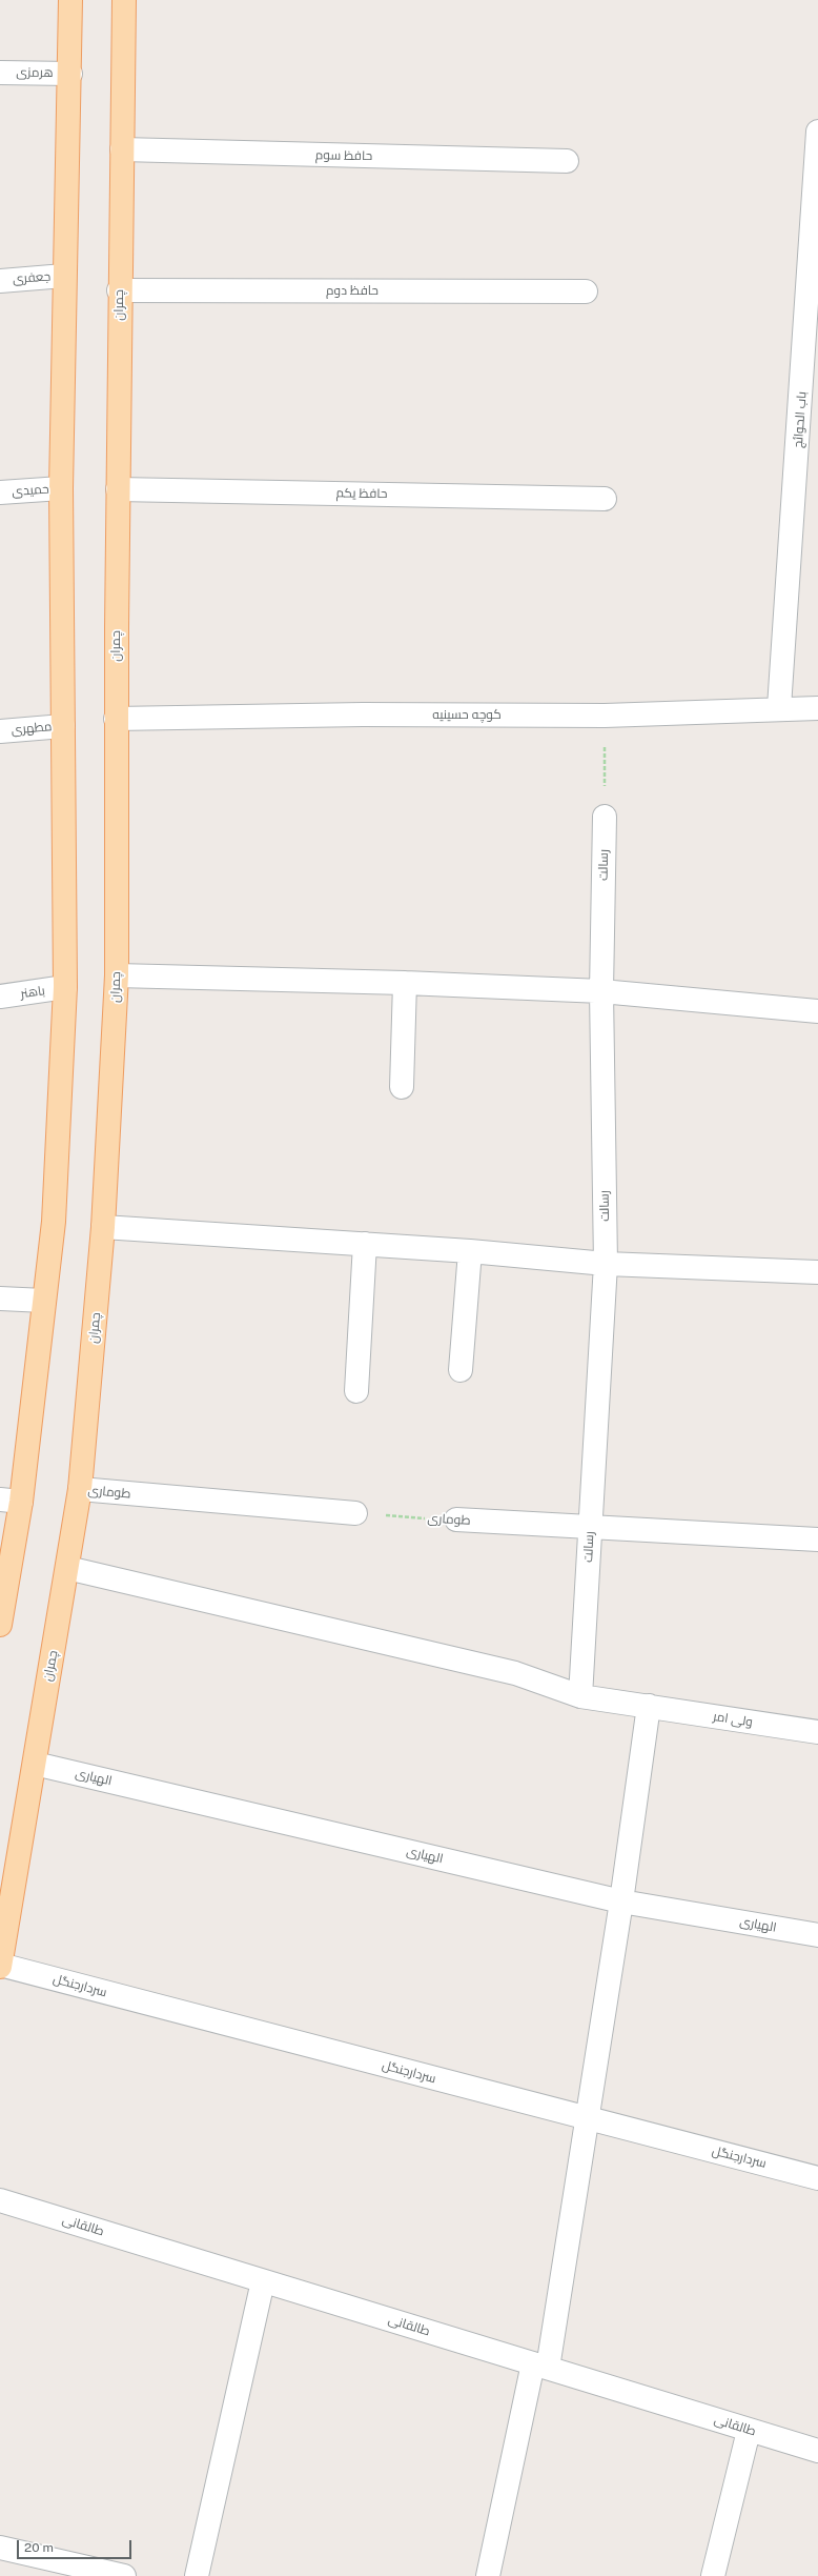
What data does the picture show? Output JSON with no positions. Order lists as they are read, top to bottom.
{
  "streets": {
    "main road": ["چمران"],
    "street": [
      "هرمزی",
      "حافظ سوم",
      "جعفری",
      "حافظ دوم",
      "باب الحوائج",
      "حمیدی",
      "حافظ یکم",
      "کوچه حسینیه",
      "مطهری",
      "رسالت",
      "باهنر",
      "طوماری",
      "ولی امر",
      "الهیاری",
      "سردارجنگل",
      "طالقانی"
    ]
  },
  "crossings": [
    ["حافظ سوم", "چمران"],
    ["حافظ دوم", "چمران"],
    ["چمران", "حافظ یکم"],
    ["چمران", "کوچه حسینیه"],
    ["چمران", "طوماری"],
    ["چمران", "ولی امر"],
    ["چمران", "الهیاری"],
    ["چمران", "سردارجنگل"],
    ["باب الحوائج", "کوچه حسینیه"],
    ["رسالت", "طوماری"],
    ["رسالت", "ولی امر"]
  ],
  "scale_bar": "20 m"
}
